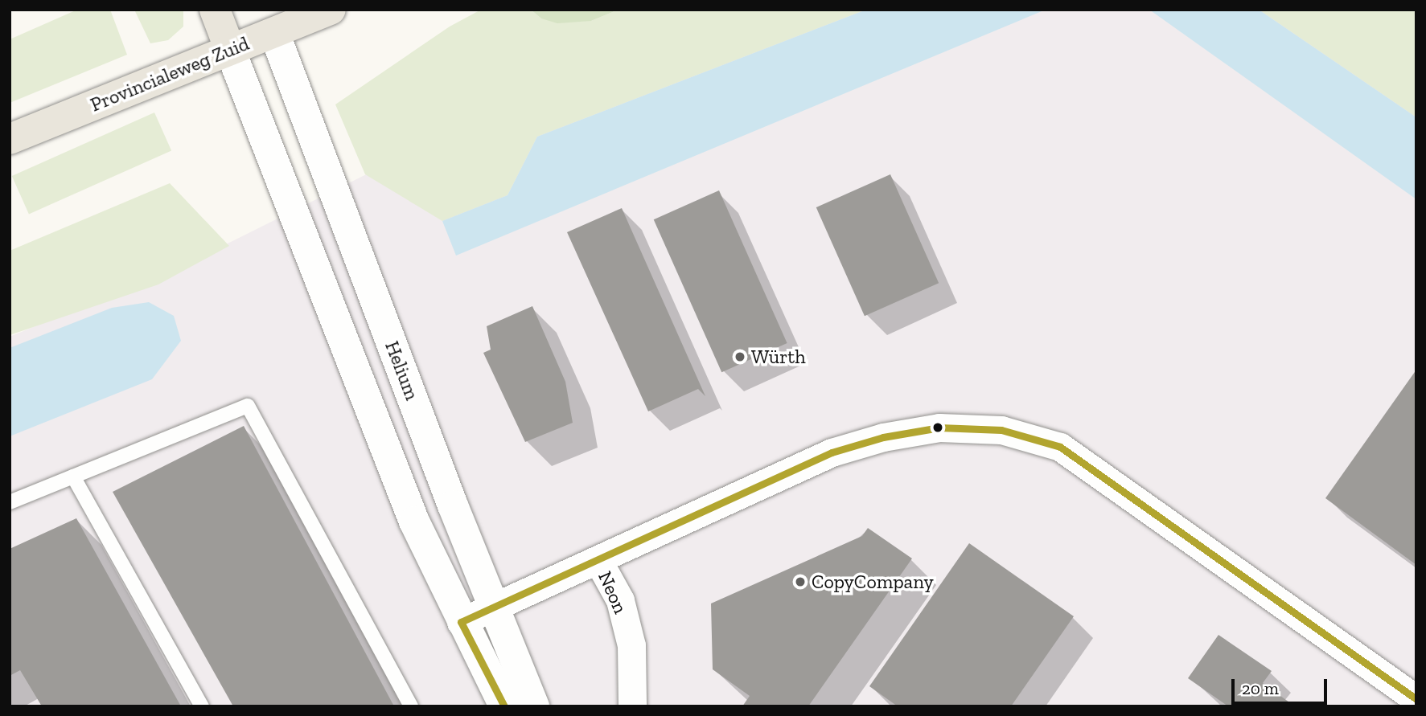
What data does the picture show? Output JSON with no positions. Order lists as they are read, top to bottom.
{
  "streets": {
    "main road": ["Provincialeweg Zuid"],
    "street": ["Helium", "Neon"]
  },
  "crossings": [
    ["Provincialeweg Zuid", "Helium"],
    ["Helium", "Neon"]
  ],
  "places": ["Würth", "CopyCompany"],
  "scale_bar": "20 m"
}
